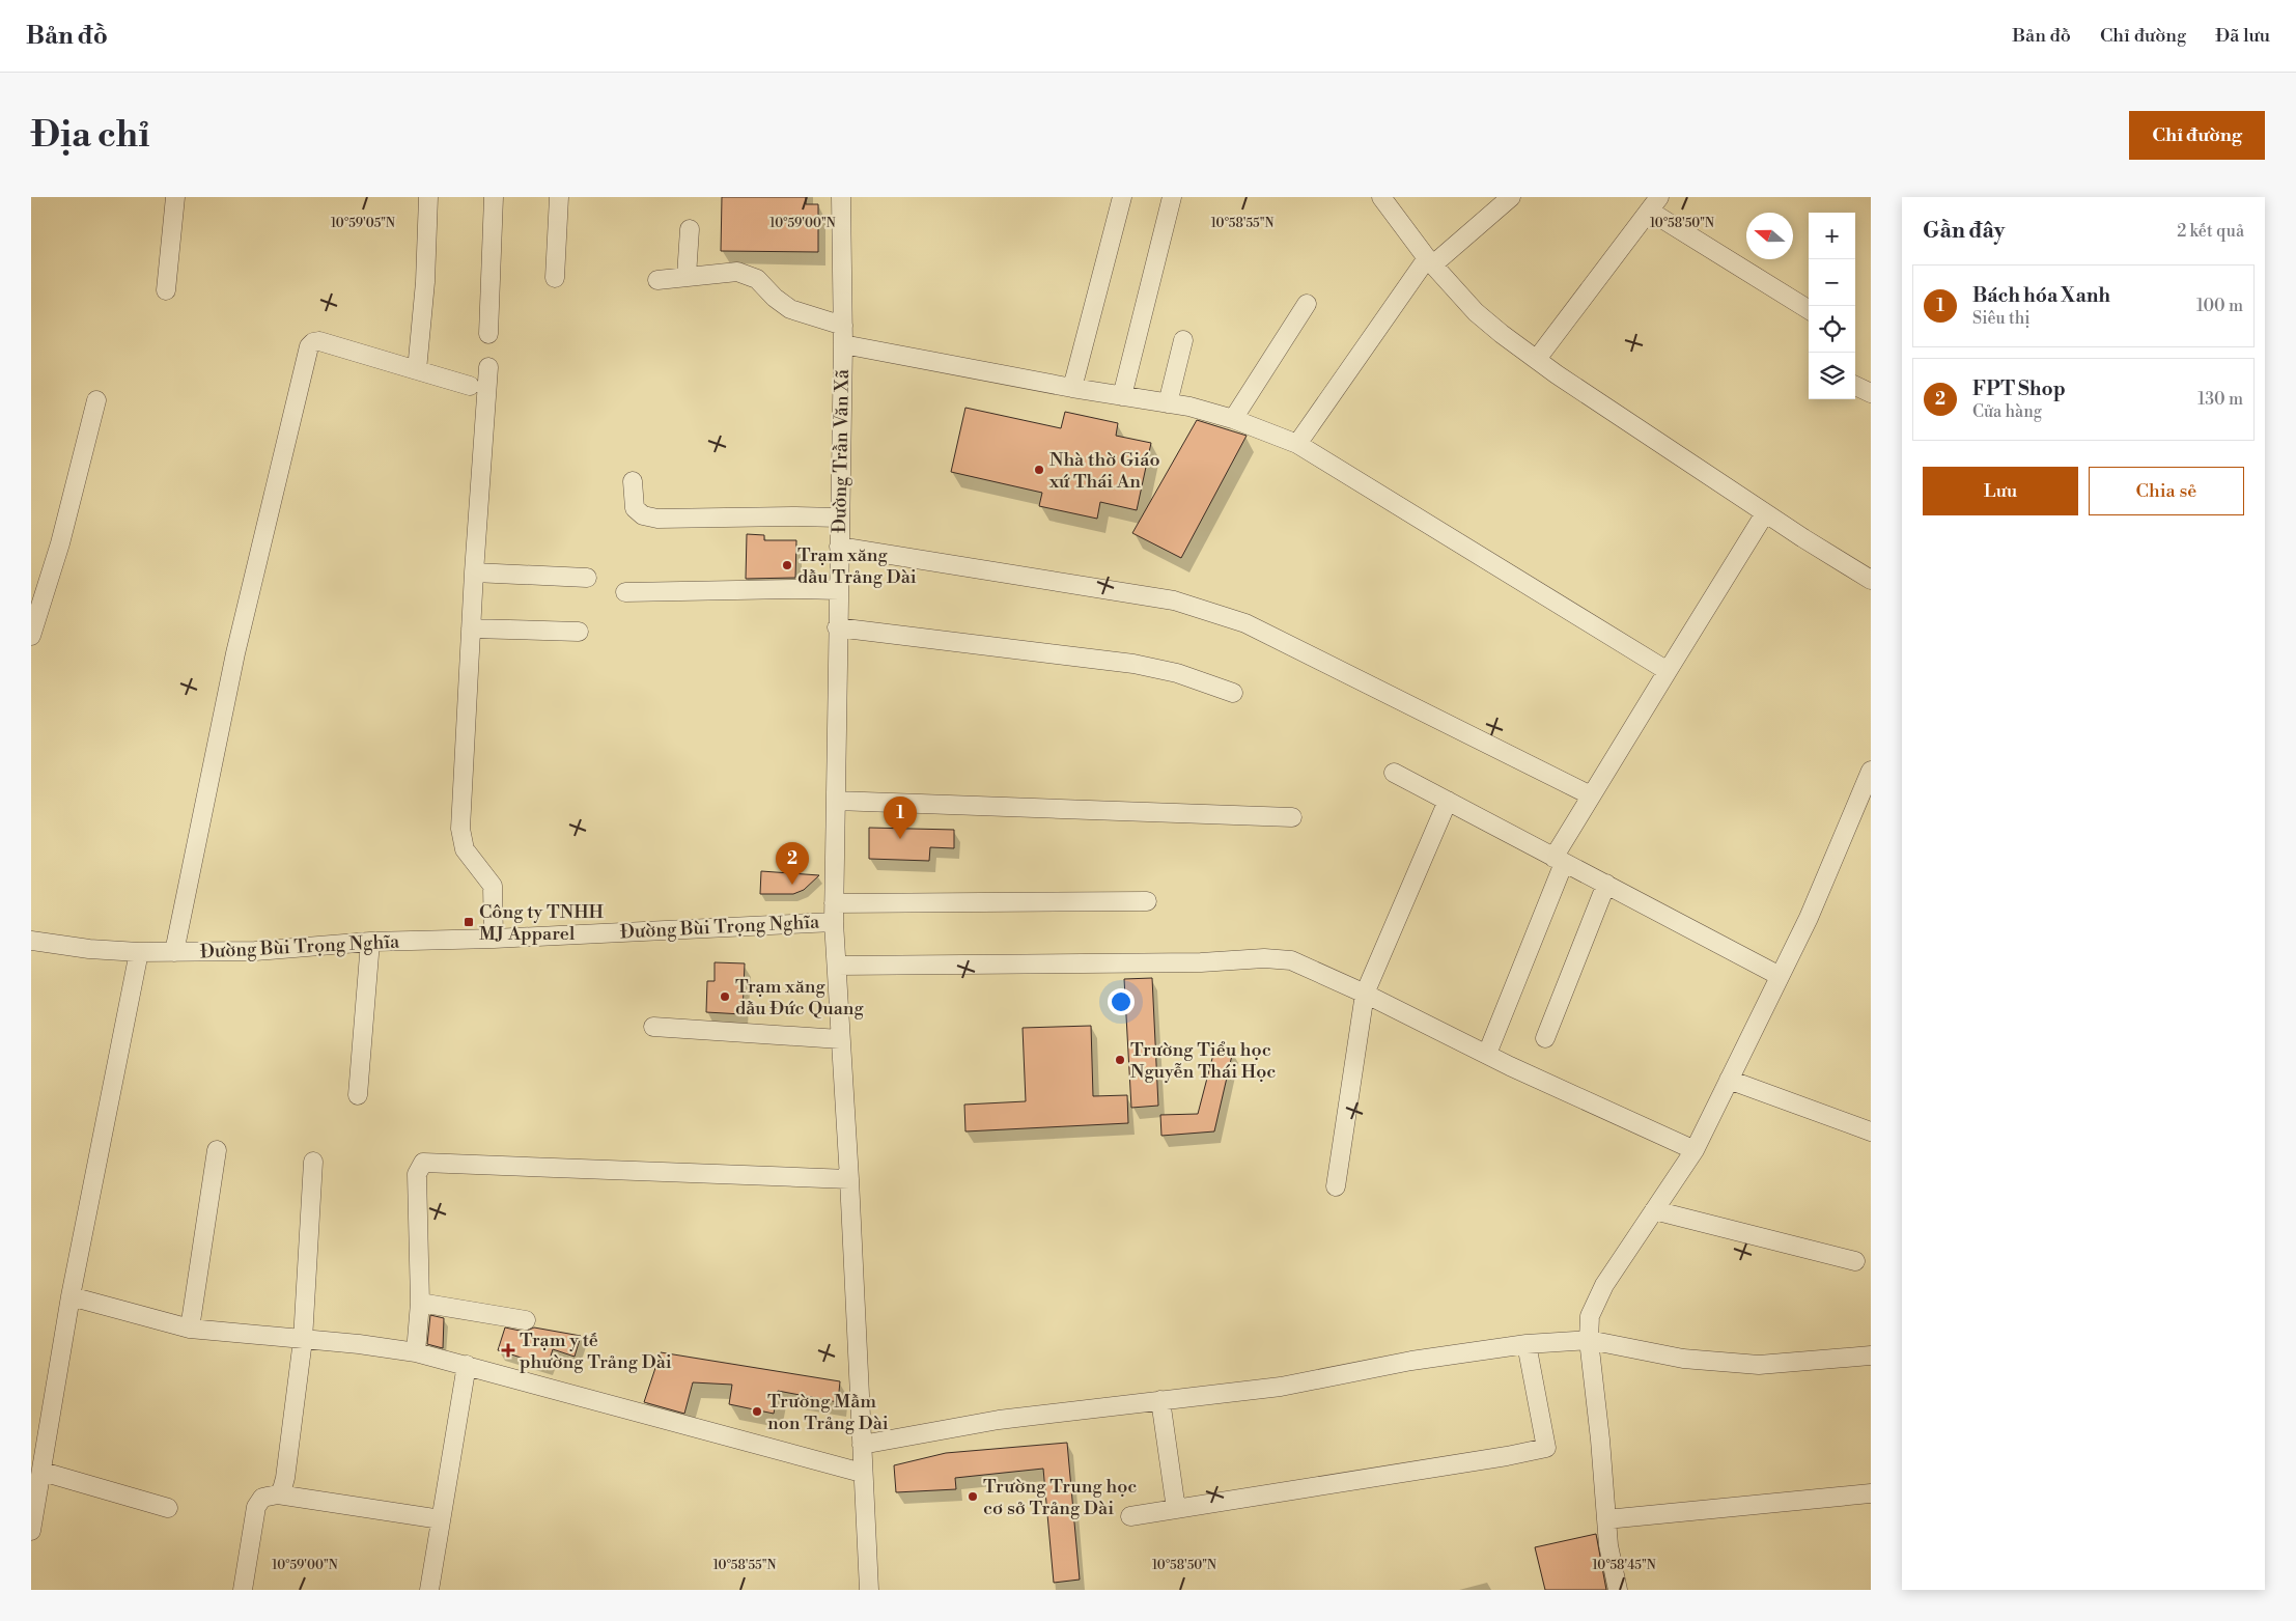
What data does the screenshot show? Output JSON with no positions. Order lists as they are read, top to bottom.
{
  "streets": {
    "street": ["Đường Trần Văn Xã", "Đường Bùi Trọng Nghĩa"]
  },
  "crossings": [
    ["Đường Trần Văn Xã", "Đường Bùi Trọng Nghĩa"]
  ],
  "places": {
    "other": [
      "Nhà thờ Giáo xứ Thái An",
      "Trạm xăng dầu Trảng Dài",
      "Trạm xăng dầu Đức Quang",
      "Trường Tiểu học Nguyễn Thái Học",
      "Trường Mầm non Trảng Dài",
      "Trường Trung học cơ sở Trảng Dài"
    ],
    "transit": ["Công ty TNHH MJ Apparel"],
    "health": ["Trạm y tế phường Trảng Dài"]
  },
  "north": "left",
  "page": {
    "header": "Bản đồ",
    "nav": ["Bản đồ", "Chỉ đường", "Đã lưu"],
    "buttons": [
      "Chỉ đường",
      ["Lưu", "Chia sẻ"]
    ],
    "title": "Địa chỉ",
    "heading": ["Gần đây", "2 kết quả"],
    "map_buttons": ["+", "−"],
    "list": [
      {
        "mark": "1",
        "name": "Bách hóa Xanh",
        "note": "Siêu thị",
        "value": "100 m"
      },
      {
        "mark": "2",
        "name": "FPT Shop",
        "note": "Cửa hàng",
        "value": "130 m"
      }
    ],
    "pins": ["1", "2"]
  },
  "coordinates": [
    "10°59'05\"N",
    "10°59'00\"N",
    "10°58'55\"N",
    "10°58'50\"N",
    "10°58'45\"N"
  ]
}
